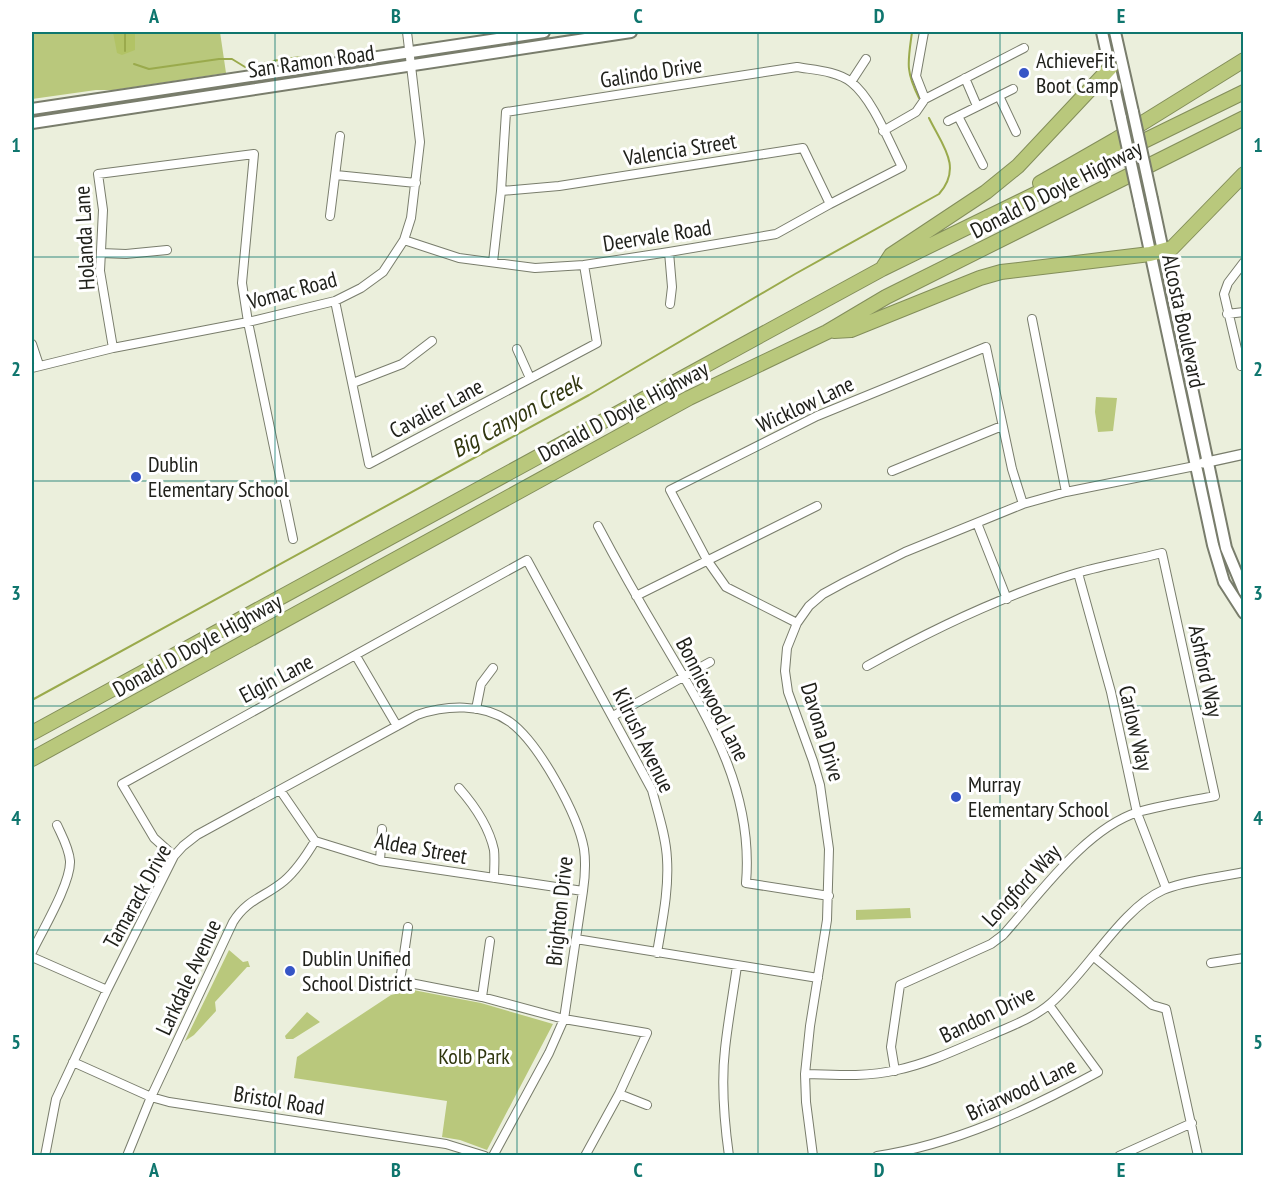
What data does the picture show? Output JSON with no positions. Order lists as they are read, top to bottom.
{
  "streets": {
    "highway": ["Donald D Doyle Highway"],
    "main road": ["San Ramon Road", "Alcosta Boulevard"],
    "street": [
      "Galindo Drive",
      "Valencia Street",
      "Deervale Road",
      "Holanda Lane",
      "Vomac Road",
      "Wicklow Lane",
      "Cavalier Lane",
      "Ashford Way",
      "Elgin Lane",
      "Bonniewood Lane",
      "Carlow Way",
      "Davona Drive",
      "Kilrush Avenue",
      "Aldea Street",
      "Longford Way",
      "Tamarack Drive",
      "Brighton Drive",
      "Larkdale Avenue",
      "Bandon Drive",
      "Briarwood Lane",
      "Bristol Road"
    ]
  },
  "crossings": [
    ["San Ramon Road", "Vomac Road"],
    ["Galindo Drive", "Valencia Street"],
    ["Galindo Drive", "Deervale Road"],
    ["Valencia Street", "Deervale Road"],
    ["Deervale Road", "Vomac Road"],
    ["Deervale Road", "Cavalier Lane"],
    ["Holanda Lane", "Vomac Road"],
    ["Vomac Road", "Cavalier Lane"],
    ["Alcosta Boulevard", "Davona Drive"],
    ["Wicklow Lane", "Davona Drive"],
    ["Ashford Way", "Carlow Way"],
    ["Ashford Way", "Longford Way"],
    ["Elgin Lane", "Kilrush Avenue"],
    ["Elgin Lane", "Tamarack Drive"],
    ["Bonniewood Lane", "Davona Drive"],
    ["Carlow Way", "Longford Way"],
    ["Carlow Way", "Bandon Drive"],
    ["Davona Drive", "Bandon Drive"],
    ["Aldea Street", "Brighton Drive"],
    ["Aldea Street", "Larkdale Avenue"],
    ["Longford Way", "Bandon Drive"],
    ["Tamarack Drive", "Brighton Drive"],
    ["Tamarack Drive", "Bristol Road"],
    ["Larkdale Avenue", "Bristol Road"],
    ["Bandon Drive", "Briarwood Lane"]
  ],
  "water": ["Big Canyon Creek"],
  "parks": ["Kolb Park"],
  "places": [
    "AchieveFit Boot Camp",
    "Dublin Elementary School",
    "Murray Elementary School",
    "Dublin Unified School District"
  ],
  "grid": {
    "columns": [
      "A",
      "B",
      "C",
      "D",
      "E"
    ],
    "rows": [
      "1",
      "2",
      "3",
      "4",
      "5"
    ]
  }
}
